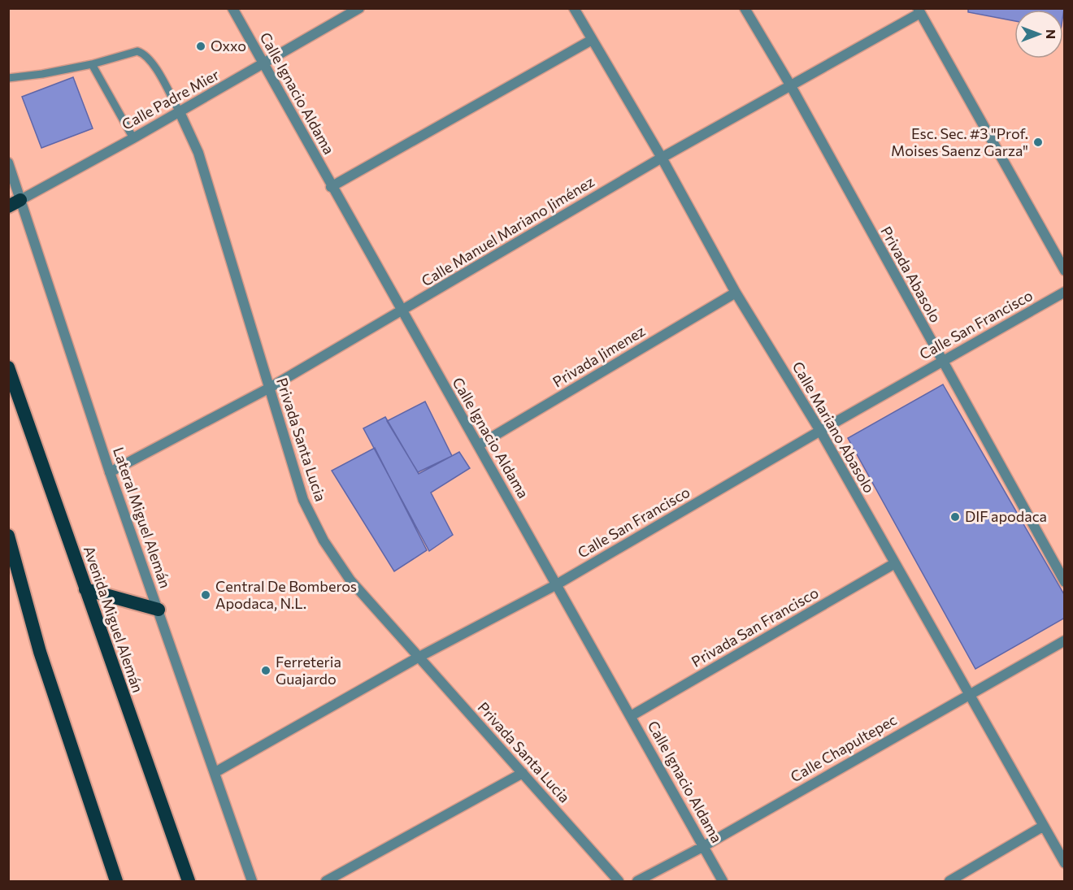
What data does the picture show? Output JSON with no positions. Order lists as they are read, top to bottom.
{
  "streets": {
    "highway": ["Avenida Miguel Alemán"],
    "street": [
      "Calle Ignacio Aldama",
      "Calle Padre Mier",
      "Calle Manuel Mariano Jiménez",
      "Privada Abasolo",
      "Calle San Francisco",
      "Privada Jimenez",
      "Calle Mariano Abasolo",
      "Privada Santa Lucia",
      "Lateral Miguel Alemán",
      "Privada San Francisco",
      "Calle Chapultepec"
    ]
  },
  "crossings": [
    ["Calle Ignacio Aldama", "Calle Padre Mier"],
    ["Calle Ignacio Aldama", "Calle Manuel Mariano Jiménez"],
    ["Calle Ignacio Aldama", "Calle San Francisco"],
    ["Calle Ignacio Aldama", "Privada Jimenez"],
    ["Calle Ignacio Aldama", "Privada San Francisco"],
    ["Calle Ignacio Aldama", "Calle Chapultepec"],
    ["Calle Padre Mier", "Privada Santa Lucia"],
    ["Calle Padre Mier", "Lateral Miguel Alemán"],
    ["Calle Manuel Mariano Jiménez", "Privada Abasolo"],
    ["Calle Manuel Mariano Jiménez", "Calle Mariano Abasolo"],
    ["Calle Manuel Mariano Jiménez", "Privada Santa Lucia"],
    ["Calle Manuel Mariano Jiménez", "Lateral Miguel Alemán"],
    ["Privada Abasolo", "Calle San Francisco"],
    ["Calle San Francisco", "Calle Mariano Abasolo"],
    ["Calle San Francisco", "Privada Santa Lucia"],
    ["Calle San Francisco", "Lateral Miguel Alemán"],
    ["Privada Jimenez", "Calle Mariano Abasolo"],
    ["Calle Mariano Abasolo", "Privada San Francisco"],
    ["Calle Mariano Abasolo", "Calle Chapultepec"]
  ],
  "places": [
    "Oxxo",
    "Esc. Sec. #3 \"Prof. Moises Saenz Garza\"",
    "DIF apodaca",
    "Central De Bomberos Apodaca, N.L.",
    "Ferreteria Guajardo"
  ],
  "north": "right"
}
